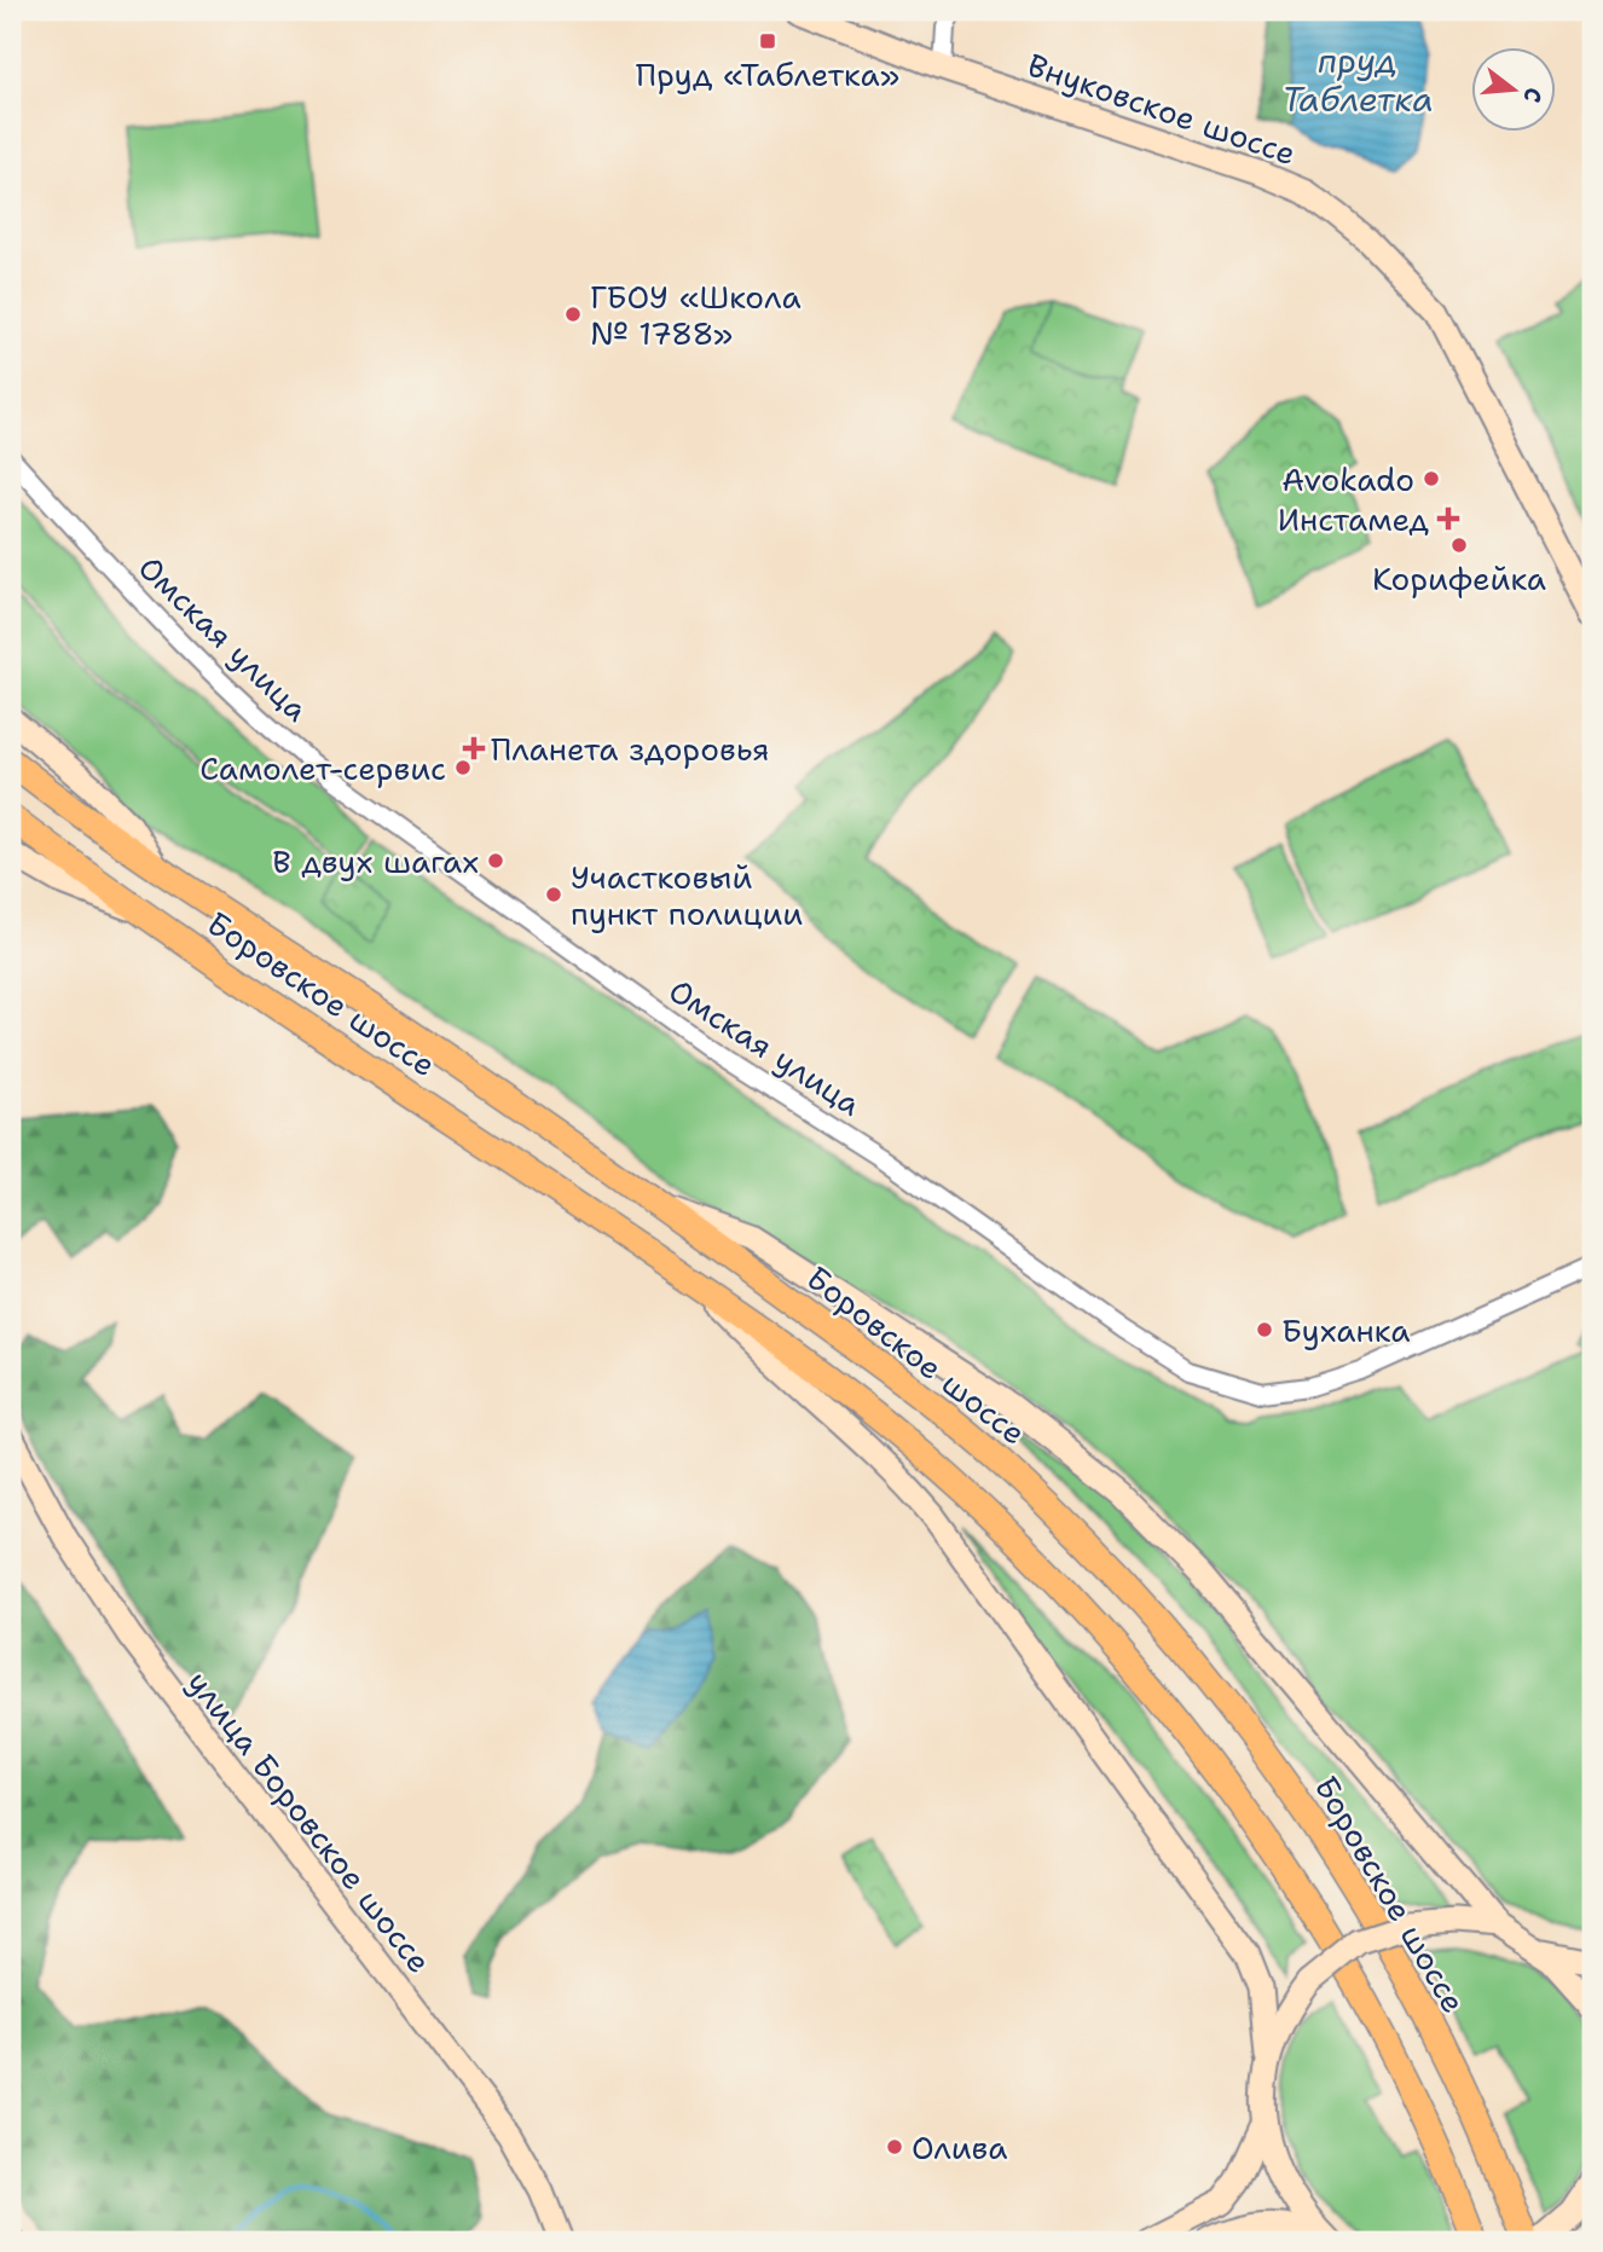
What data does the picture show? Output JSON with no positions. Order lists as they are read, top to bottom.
{
  "streets": {
    "main road": ["Внуковское шоссе", "Боровское шоссе", "улица Боровское шоссе"],
    "street": ["Омская улица"]
  },
  "water": ["пруд Таблетка"],
  "places": {
    "transit": ["Пруд «Таблетка»"],
    "other": [
      "ГБОУ «Школа № 1788»",
      "Avokado",
      "Корифейка",
      "Самолет-сервис",
      "В двух шагах",
      "Участковый пункт полиции",
      "Буханка",
      "Олива"
    ],
    "health": ["Инстамед", "Планета здоровья"]
  },
  "north": "right"
}
